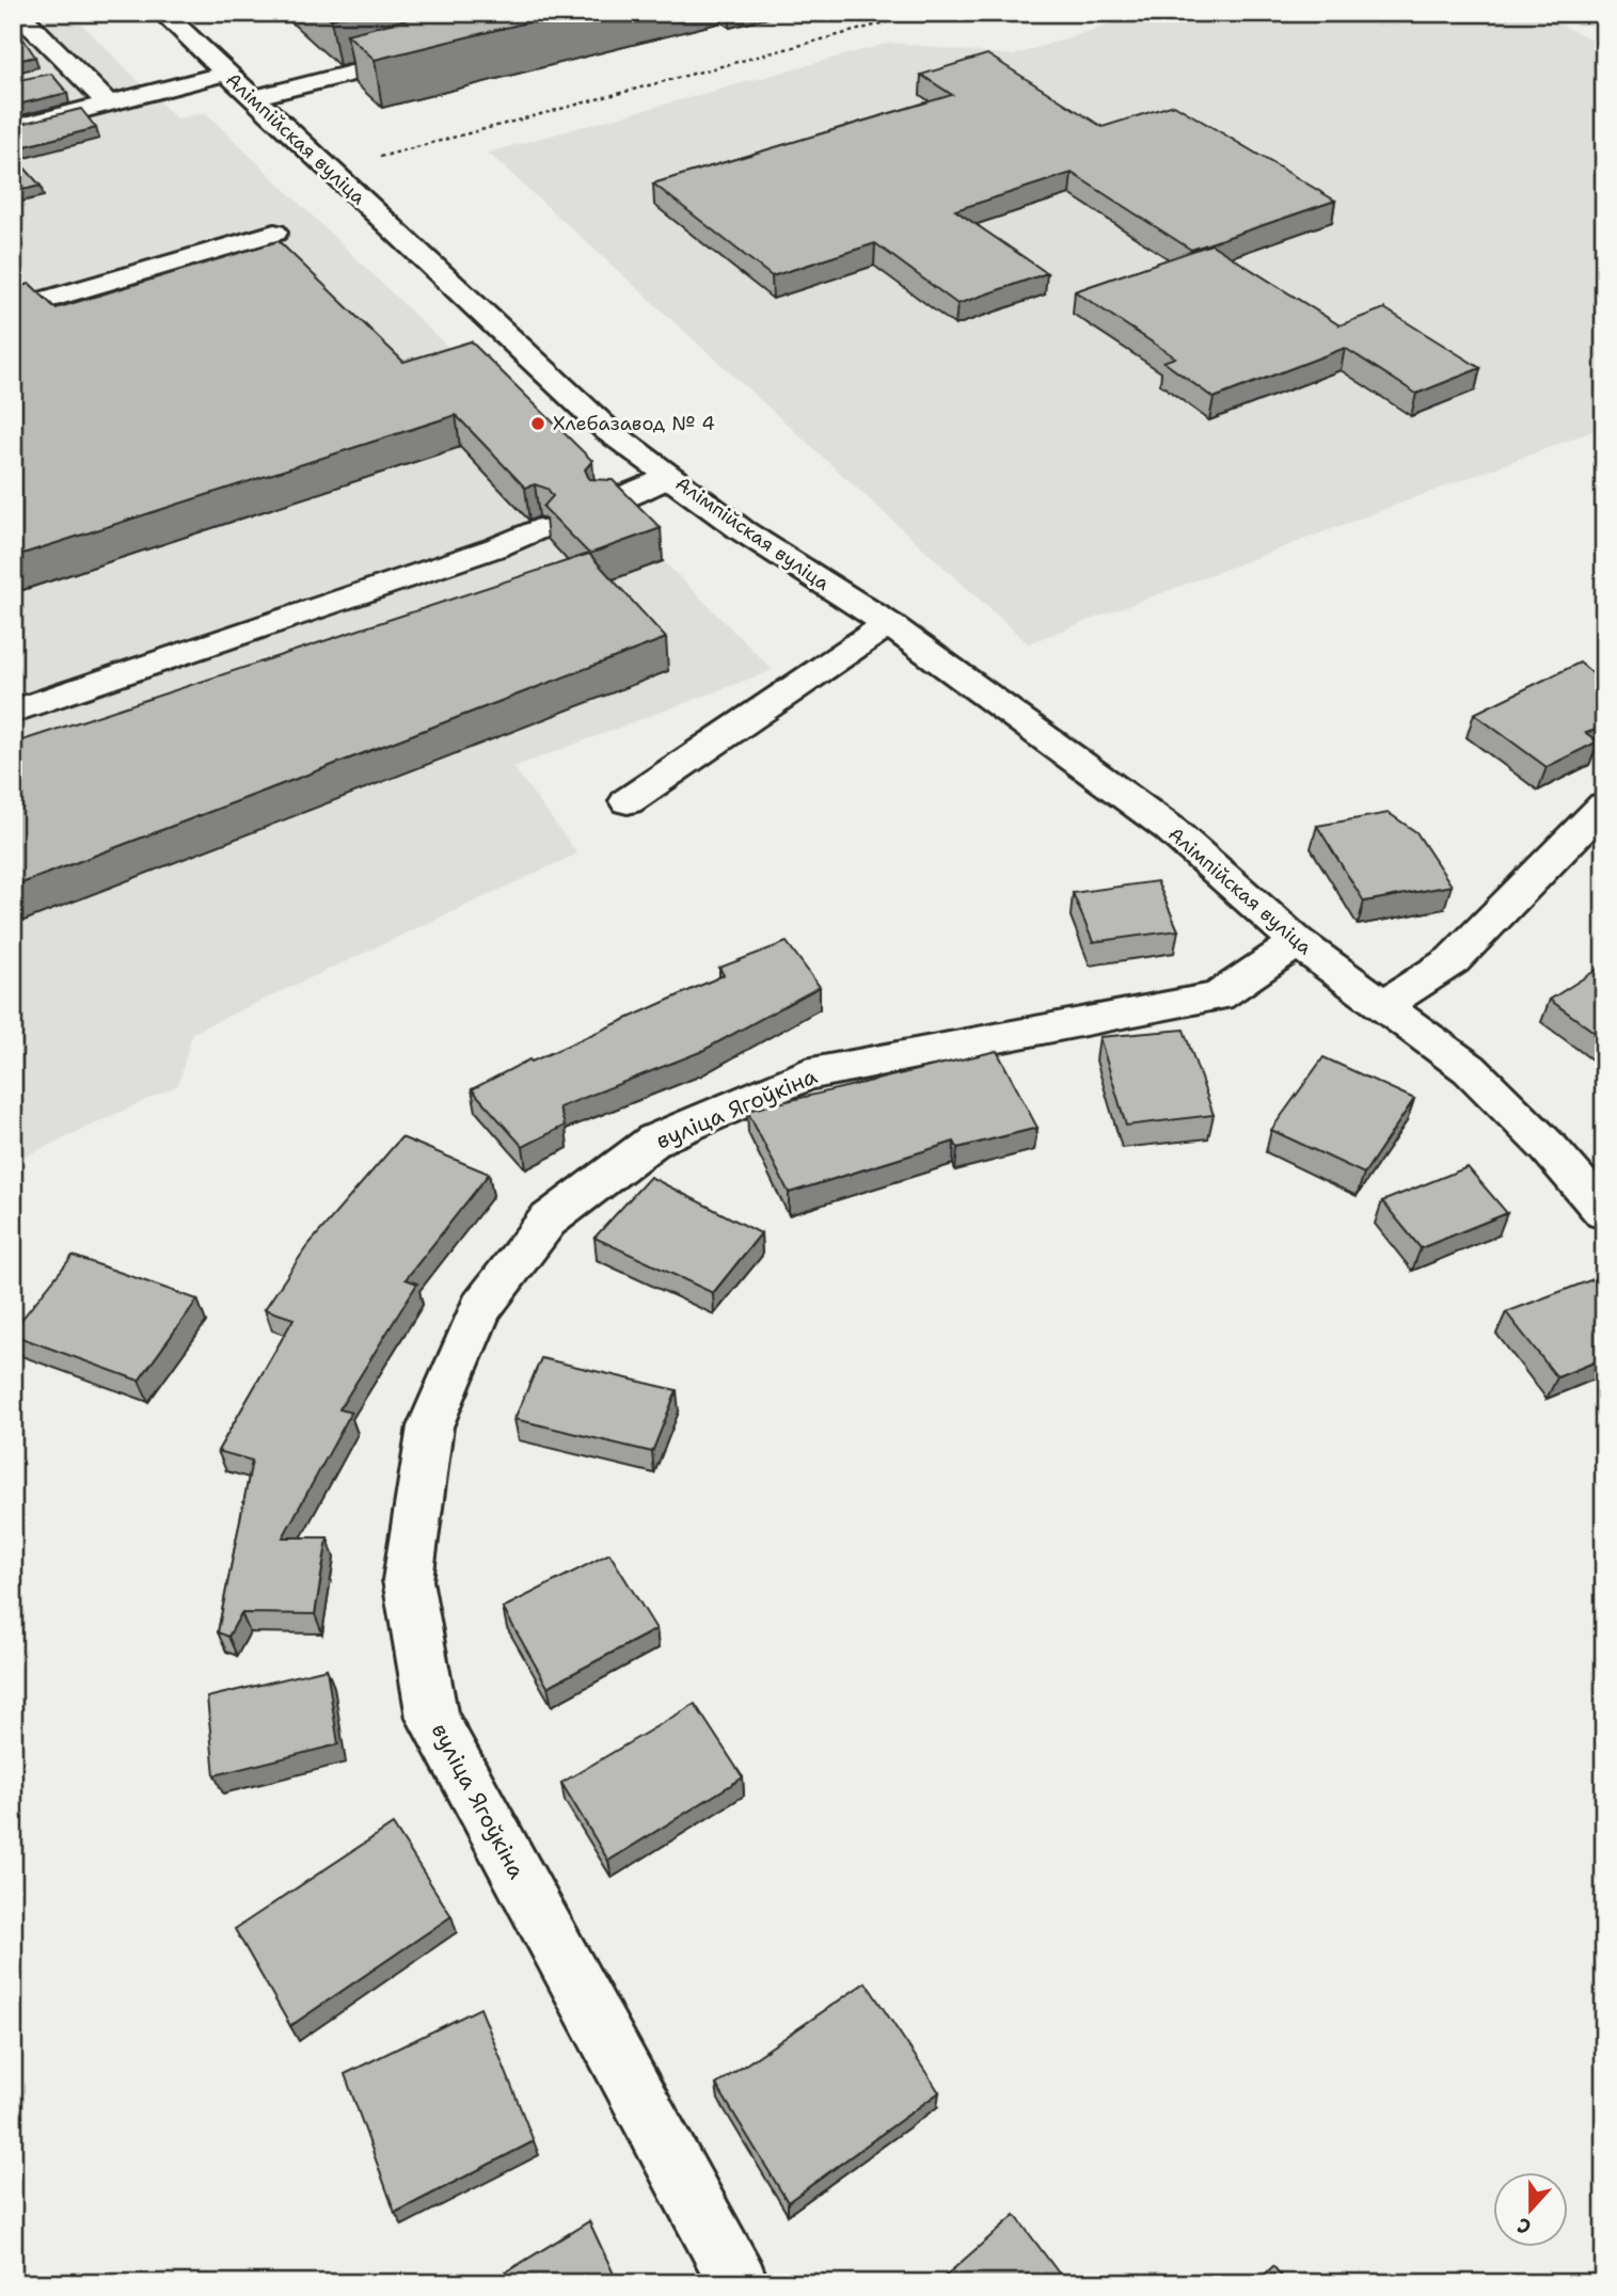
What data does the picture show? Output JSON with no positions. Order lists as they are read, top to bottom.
{
  "streets": {
    "street": ["Алімпійская вуліца", "вуліца Ягоўкіна"]
  },
  "crossings": [
    ["Алімпійская вуліца", "вуліца Ягоўкіна"]
  ],
  "places": ["Хлебазавод № 4"],
  "north": "bottom"
}
